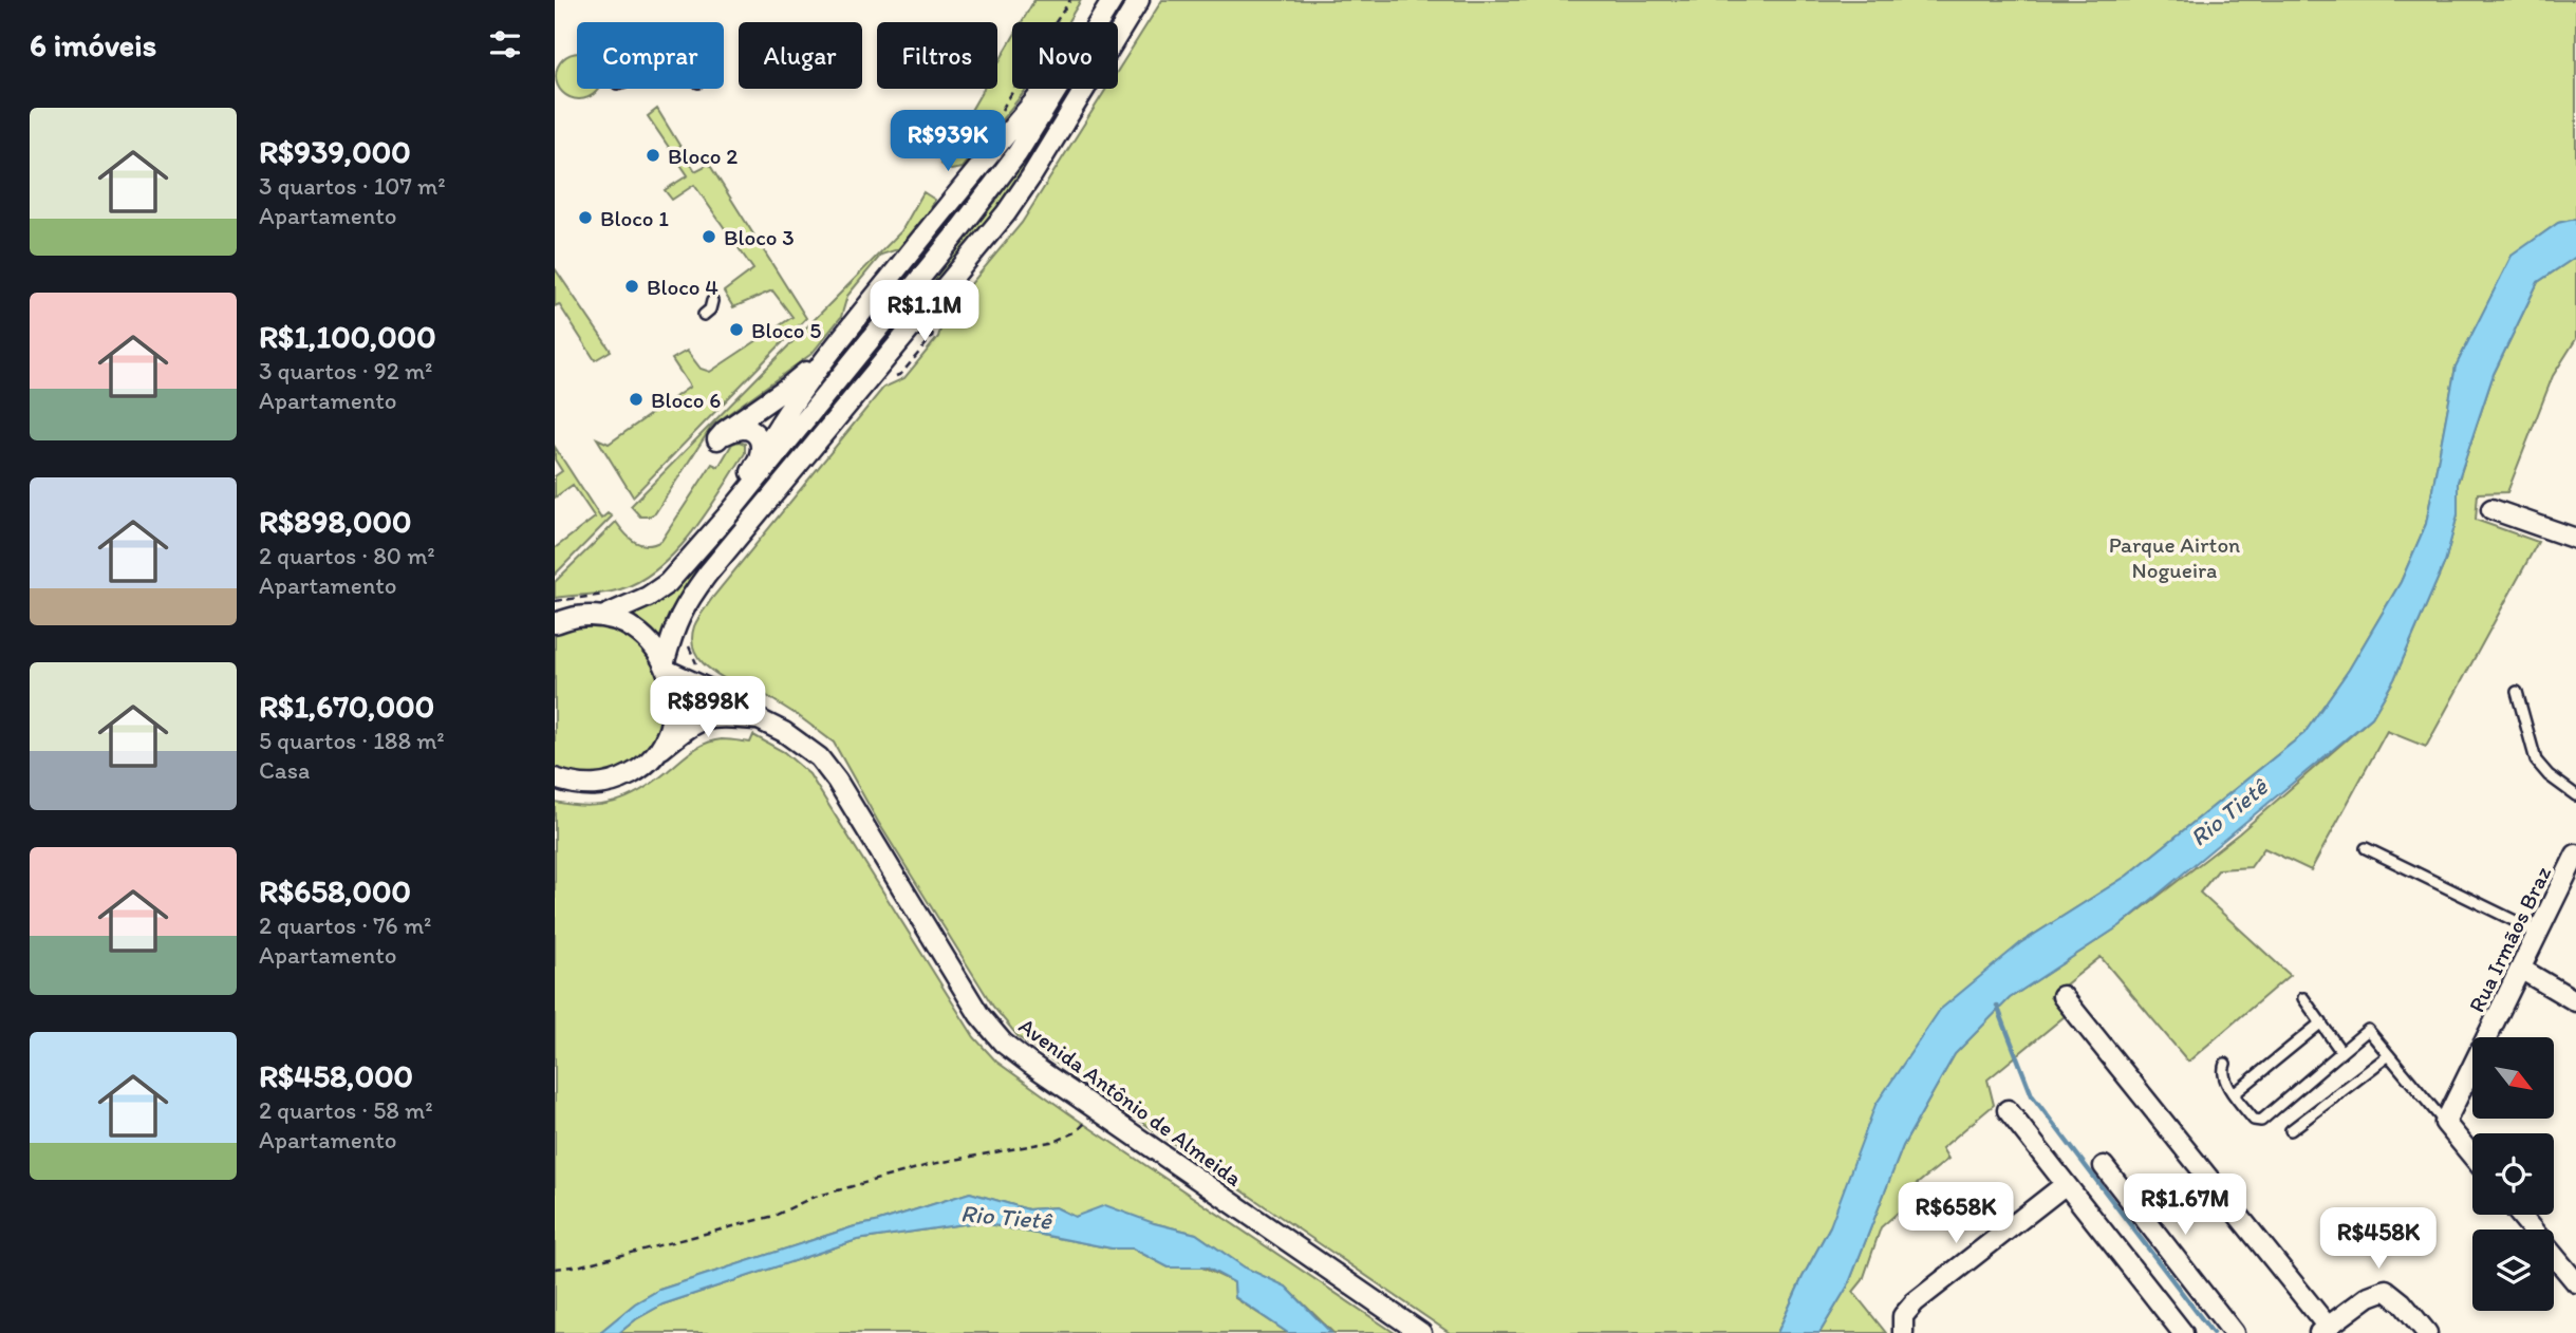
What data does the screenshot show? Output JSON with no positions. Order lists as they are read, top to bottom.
{
  "streets": {
    "street": ["Rua Irmãos Braz", "Avenida Antônio de Almeida"]
  },
  "water": ["Rio Tietê"],
  "parks": ["Parque Airton Nogueira"],
  "places": [
    "Bloco 2",
    "Bloco 1",
    "Bloco 3",
    "Bloco 4",
    "Bloco 5",
    "Bloco 6"
  ],
  "north": "bottom right",
  "page": {
    "heading": "6 imóveis",
    "chip": [
      "Comprar",
      "Alugar",
      "Filtros",
      "Novo"
    ],
    "list": [
      {
        "name": "R$939,000",
        "note": "3 quartos · 107 m² · Apartamento"
      },
      {
        "name": "R$1,100,000",
        "note": "3 quartos · 92 m² · Apartamento"
      },
      {
        "name": "R$898,000",
        "note": "2 quartos · 80 m² · Apartamento"
      },
      {
        "name": "R$1,670,000",
        "note": "5 quartos · 188 m² · Casa"
      },
      {
        "name": "R$658,000",
        "note": "2 quartos · 76 m² · Apartamento"
      },
      {
        "name": "R$458,000",
        "note": "2 quartos · 58 m² · Apartamento"
      }
    ],
    "price": [
      "R$939K",
      "R$1.1M",
      "R$898K",
      "R$1.67M",
      "R$658K",
      "R$458K"
    ]
  }
}
